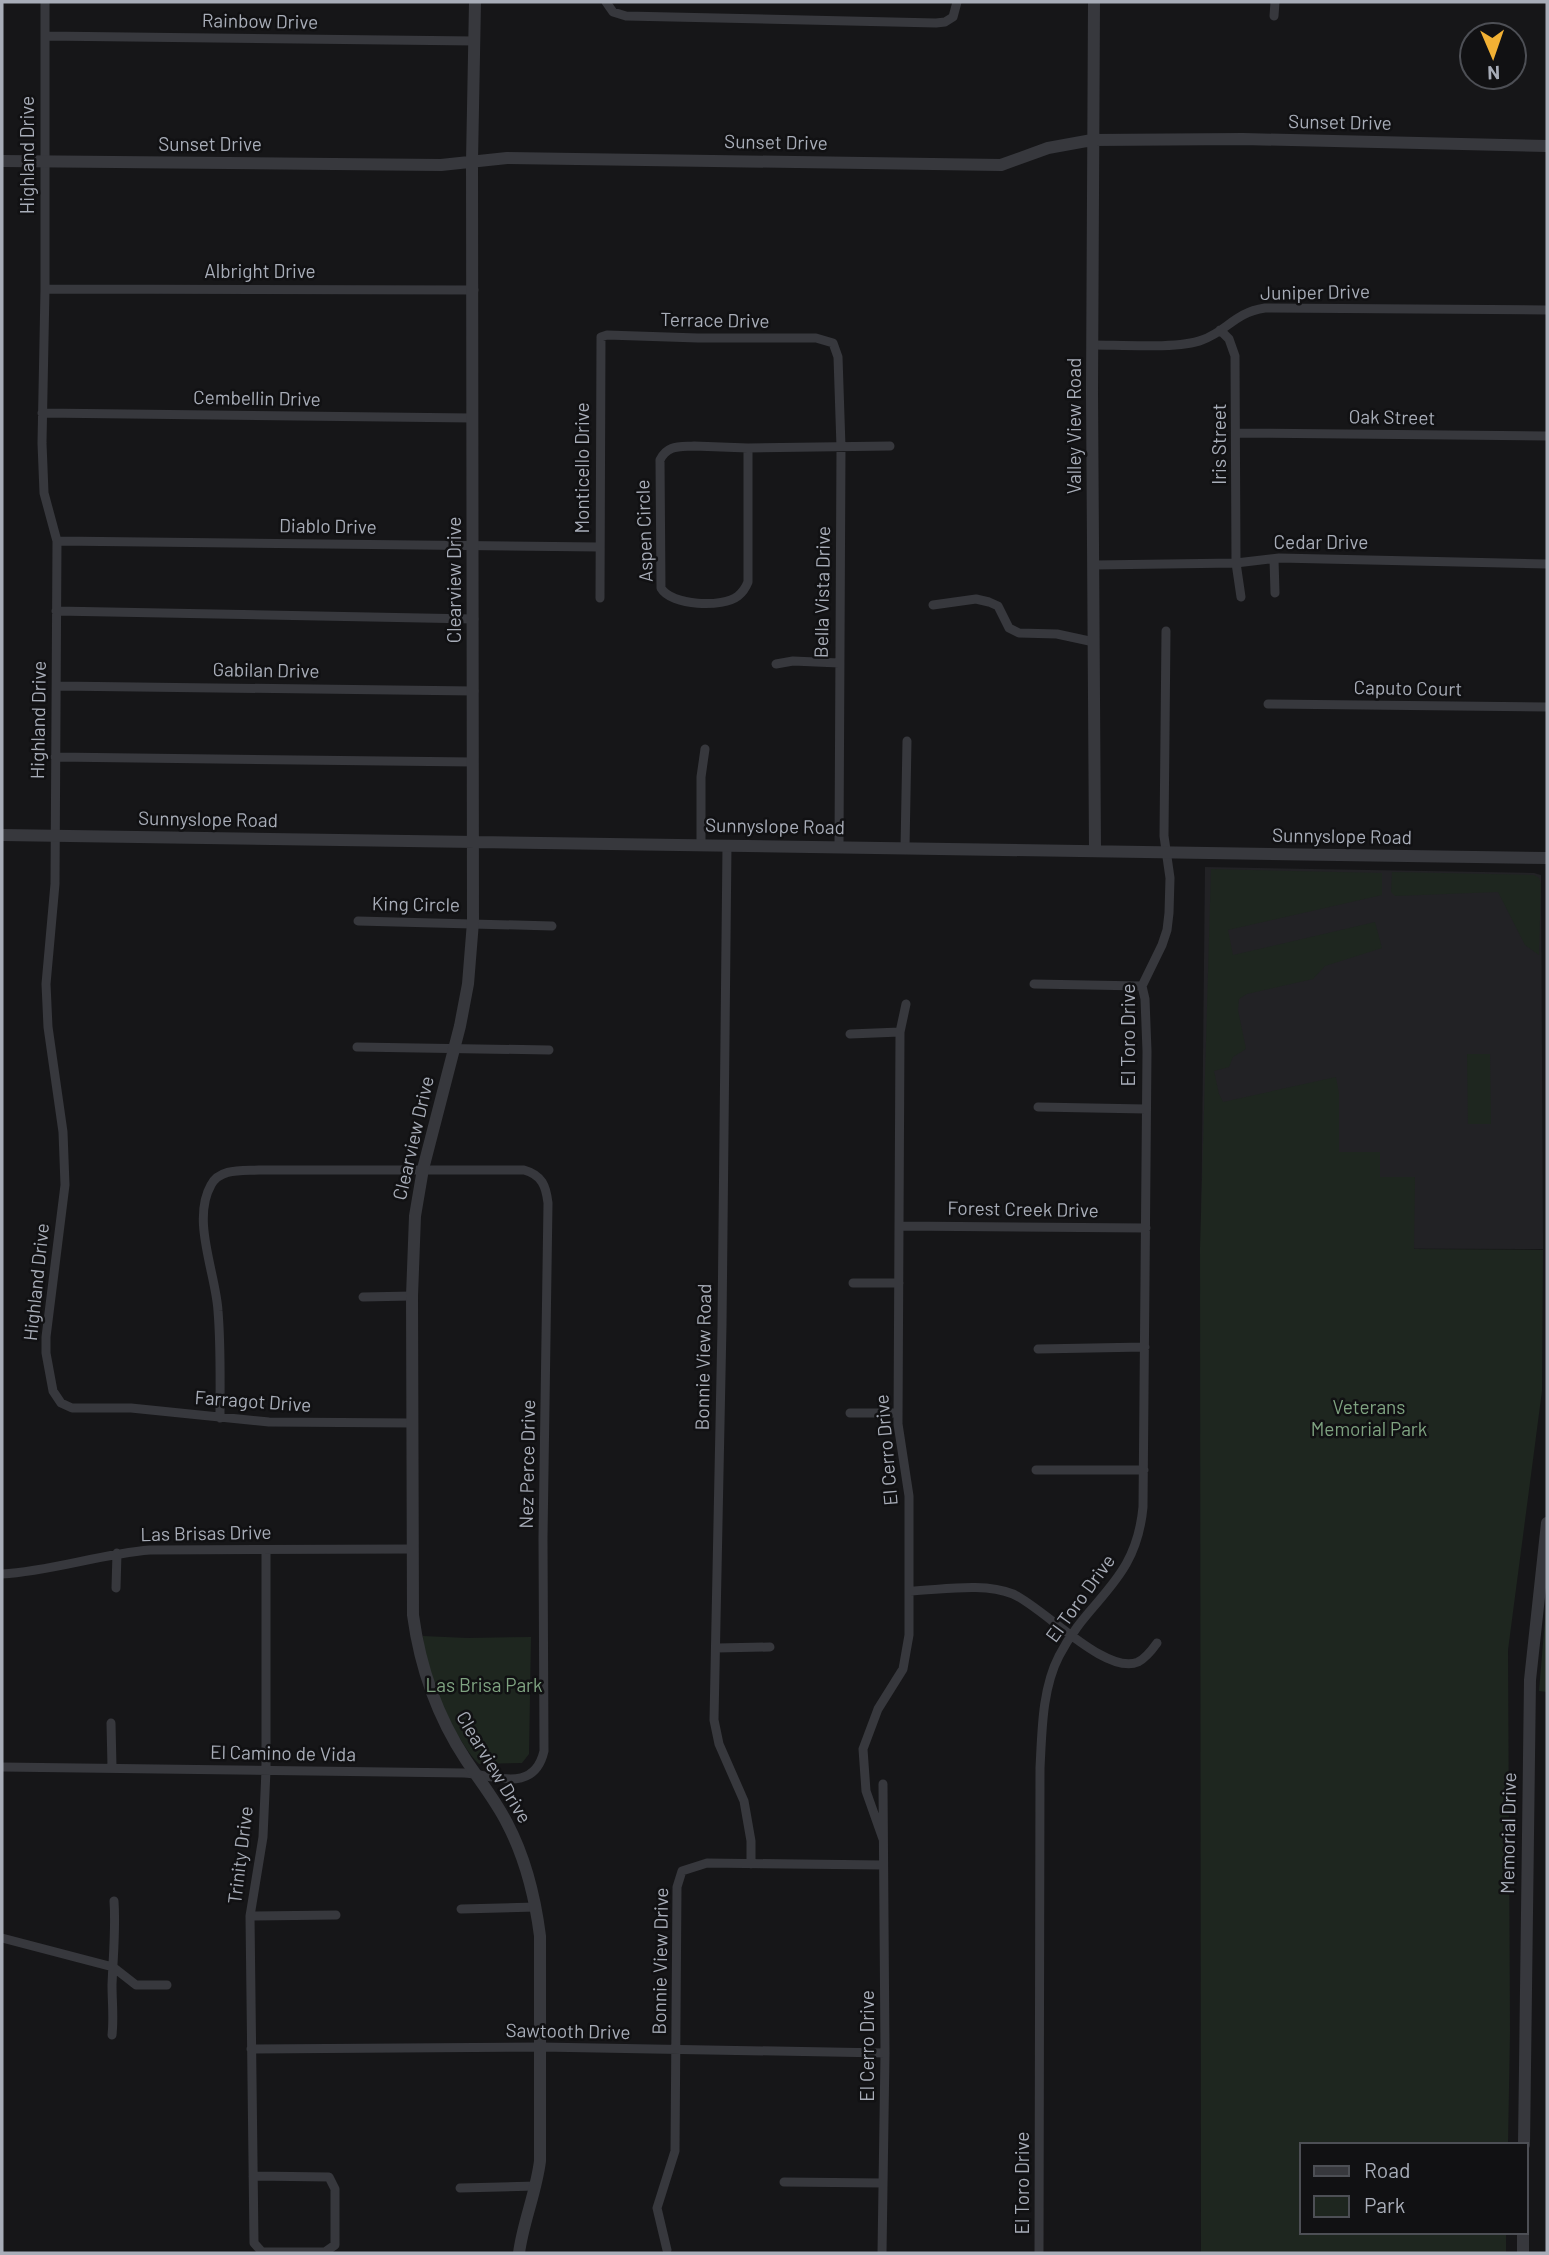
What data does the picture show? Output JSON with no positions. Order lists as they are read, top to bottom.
{
  "streets": {
    "street": [
      "Rainbow Drive",
      "Sunset Drive",
      "Highland Drive",
      "Albright Drive",
      "Juniper Drive",
      "Terrace Drive",
      "Cembellin Drive",
      "Oak Street",
      "Valley View Road",
      "Iris Street",
      "Monticello Drive",
      "Diablo Drive",
      "Aspen Circle",
      "Cedar Drive",
      "Clearview Drive",
      "Bella Vista Drive",
      "Gabilan Drive",
      "Caputo Court",
      "Sunnyslope Road",
      "King Circle",
      "El Toro Drive",
      "Forest Creek Drive",
      "Bonnie View Road",
      "Farragot Drive",
      "El Cerro Drive",
      "Nez Perce Drive",
      "Las Brisas Drive",
      "El Camino de Vida",
      "Memorial Drive",
      "Trinity Drive",
      "Bonnie View Drive",
      "Sawtooth Drive"
    ]
  },
  "crossings": [
    ["Rainbow Drive", "Highland Drive"],
    ["Rainbow Drive", "Clearview Drive"],
    ["Sunset Drive", "Highland Drive"],
    ["Sunset Drive", "Valley View Road"],
    ["Sunset Drive", "Clearview Drive"],
    ["Highland Drive", "Albright Drive"],
    ["Highland Drive", "Cembellin Drive"],
    ["Highland Drive", "Diablo Drive"],
    ["Highland Drive", "Gabilan Drive"],
    ["Highland Drive", "Sunnyslope Road"],
    ["Highland Drive", "Farragot Drive"],
    ["Albright Drive", "Clearview Drive"],
    ["Juniper Drive", "Valley View Road"],
    ["Juniper Drive", "Iris Street"],
    ["Terrace Drive", "Monticello Drive"],
    ["Terrace Drive", "Bella Vista Drive"],
    ["Cembellin Drive", "Clearview Drive"],
    ["Oak Street", "Iris Street"],
    ["Valley View Road", "Cedar Drive"],
    ["Valley View Road", "Sunnyslope Road"],
    ["Iris Street", "Cedar Drive"],
    ["Monticello Drive", "Diablo Drive"],
    ["Diablo Drive", "Clearview Drive"],
    ["Aspen Circle", "Bella Vista Drive"],
    ["Clearview Drive", "Gabilan Drive"],
    ["Clearview Drive", "Sunnyslope Road"],
    ["Clearview Drive", "King Circle"],
    ["Clearview Drive", "Farragot Drive"],
    ["Clearview Drive", "Nez Perce Drive"],
    ["Clearview Drive", "Las Brisas Drive"],
    ["Clearview Drive", "El Camino de Vida"],
    ["Clearview Drive", "Sawtooth Drive"],
    ["Bella Vista Drive", "Sunnyslope Road"],
    ["Sunnyslope Road", "El Toro Drive"],
    ["Sunnyslope Road", "Bonnie View Road"],
    ["El Toro Drive", "Forest Creek Drive"],
    ["Forest Creek Drive", "El Cerro Drive"],
    ["Bonnie View Road", "Bonnie View Drive"],
    ["El Cerro Drive", "Bonnie View Drive"],
    ["El Cerro Drive", "Sawtooth Drive"],
    ["Nez Perce Drive", "El Camino de Vida"],
    ["Las Brisas Drive", "Trinity Drive"],
    ["El Camino de Vida", "Trinity Drive"],
    ["Trinity Drive", "Sawtooth Drive"],
    ["Bonnie View Drive", "Sawtooth Drive"]
  ],
  "parks": ["Veterans Memorial Park", "Las Brisa Park"],
  "legend": ["Road", "Park"],
  "north": "bottom"
}
